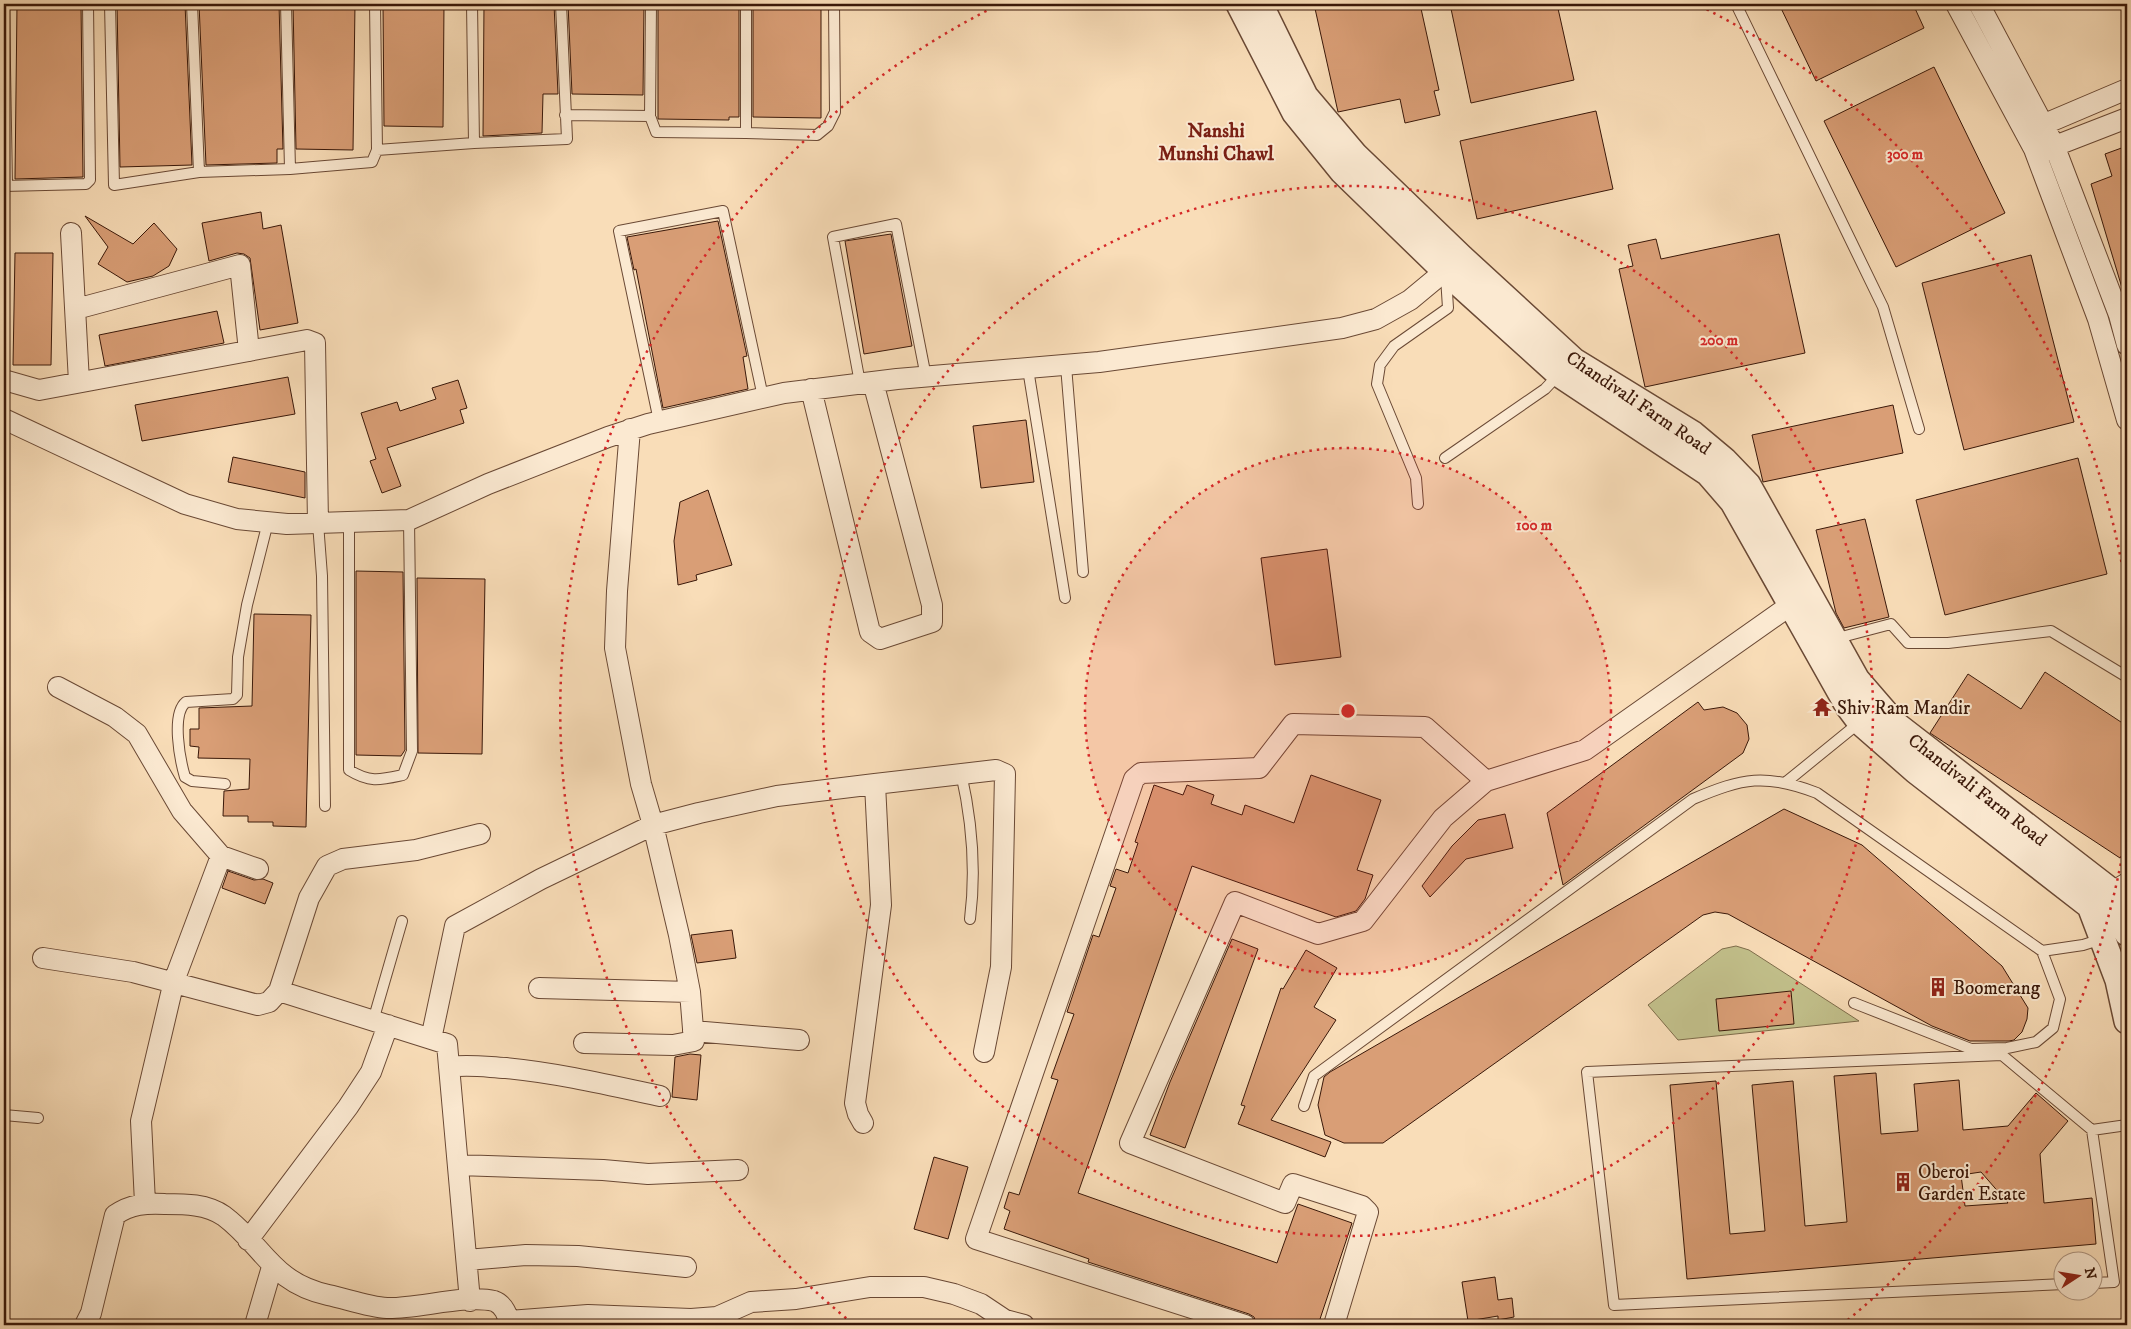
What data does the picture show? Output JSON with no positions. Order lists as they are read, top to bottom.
{
  "streets": {
    "street": ["Chandivali Farm Road"]
  },
  "districts": ["Nanshi Munshi Chawl"],
  "places": {
    "temple": ["Shiv Ram Mandir"],
    "building": ["Boomerang", "Oberoi Garden Estate"]
  },
  "north": "right",
  "rings": ["300 m", "200 m", "100 m"]
}
